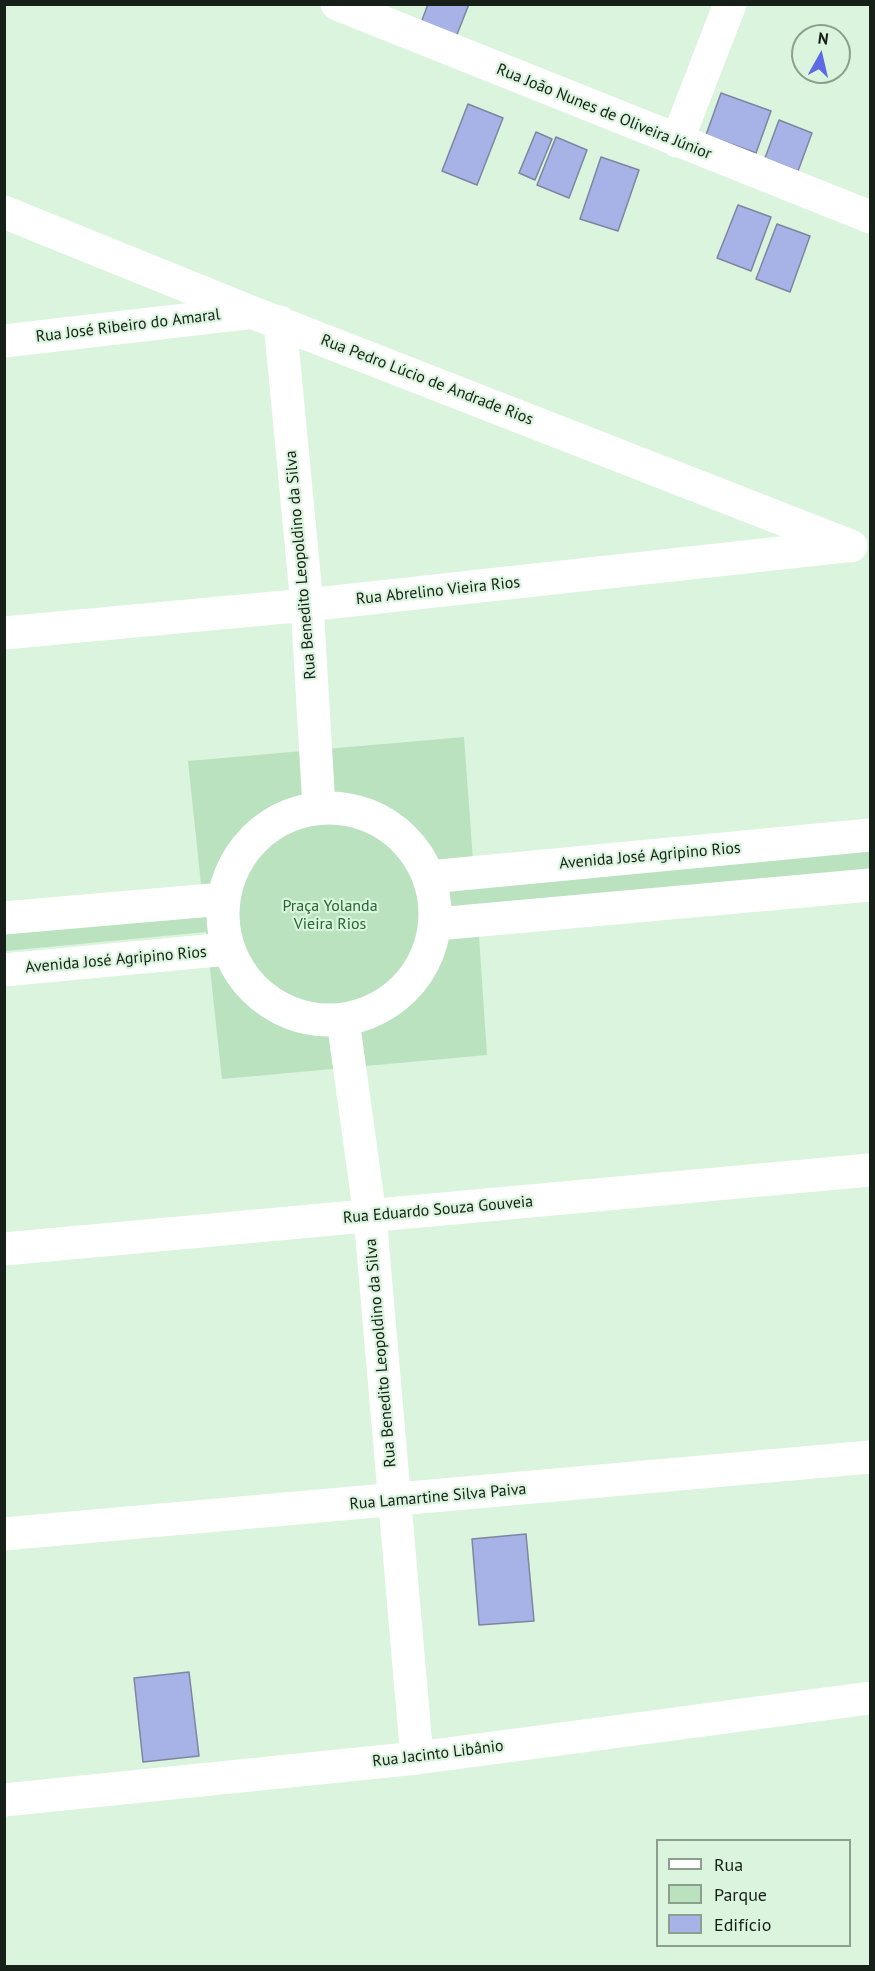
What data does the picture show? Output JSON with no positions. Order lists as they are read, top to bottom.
{
  "streets": {
    "street": [
      "Rua João Nunes de Oliveira Júnior",
      "Rua José Ribeiro do Amaral",
      "Rua Pedro Lúcio de Andrade Rios",
      "Rua Benedito Leopoldino da Silva",
      "Rua Abrelino Vieira Rios",
      "Avenida José Agripino Rios",
      "Rua Eduardo Souza Gouveia",
      "Rua Lamartine Silva Paiva",
      "Rua Jacinto Libânio"
    ]
  },
  "crossings": [
    ["Rua José Ribeiro do Amaral", "Rua Pedro Lúcio de Andrade Rios"],
    ["Rua José Ribeiro do Amaral", "Rua Benedito Leopoldino da Silva"],
    ["Rua Pedro Lúcio de Andrade Rios", "Rua Benedito Leopoldino da Silva"],
    ["Rua Pedro Lúcio de Andrade Rios", "Rua Abrelino Vieira Rios"],
    ["Rua Benedito Leopoldino da Silva", "Rua Abrelino Vieira Rios"],
    ["Rua Benedito Leopoldino da Silva", "Avenida José Agripino Rios"],
    ["Rua Benedito Leopoldino da Silva", "Rua Eduardo Souza Gouveia"],
    ["Rua Benedito Leopoldino da Silva", "Rua Lamartine Silva Paiva"],
    ["Rua Benedito Leopoldino da Silva", "Rua Jacinto Libânio"]
  ],
  "parks": ["Praça Yolanda Vieira Rios"],
  "legend": ["Rua", "Parque", "Edifício"],
  "north": "top"
}
